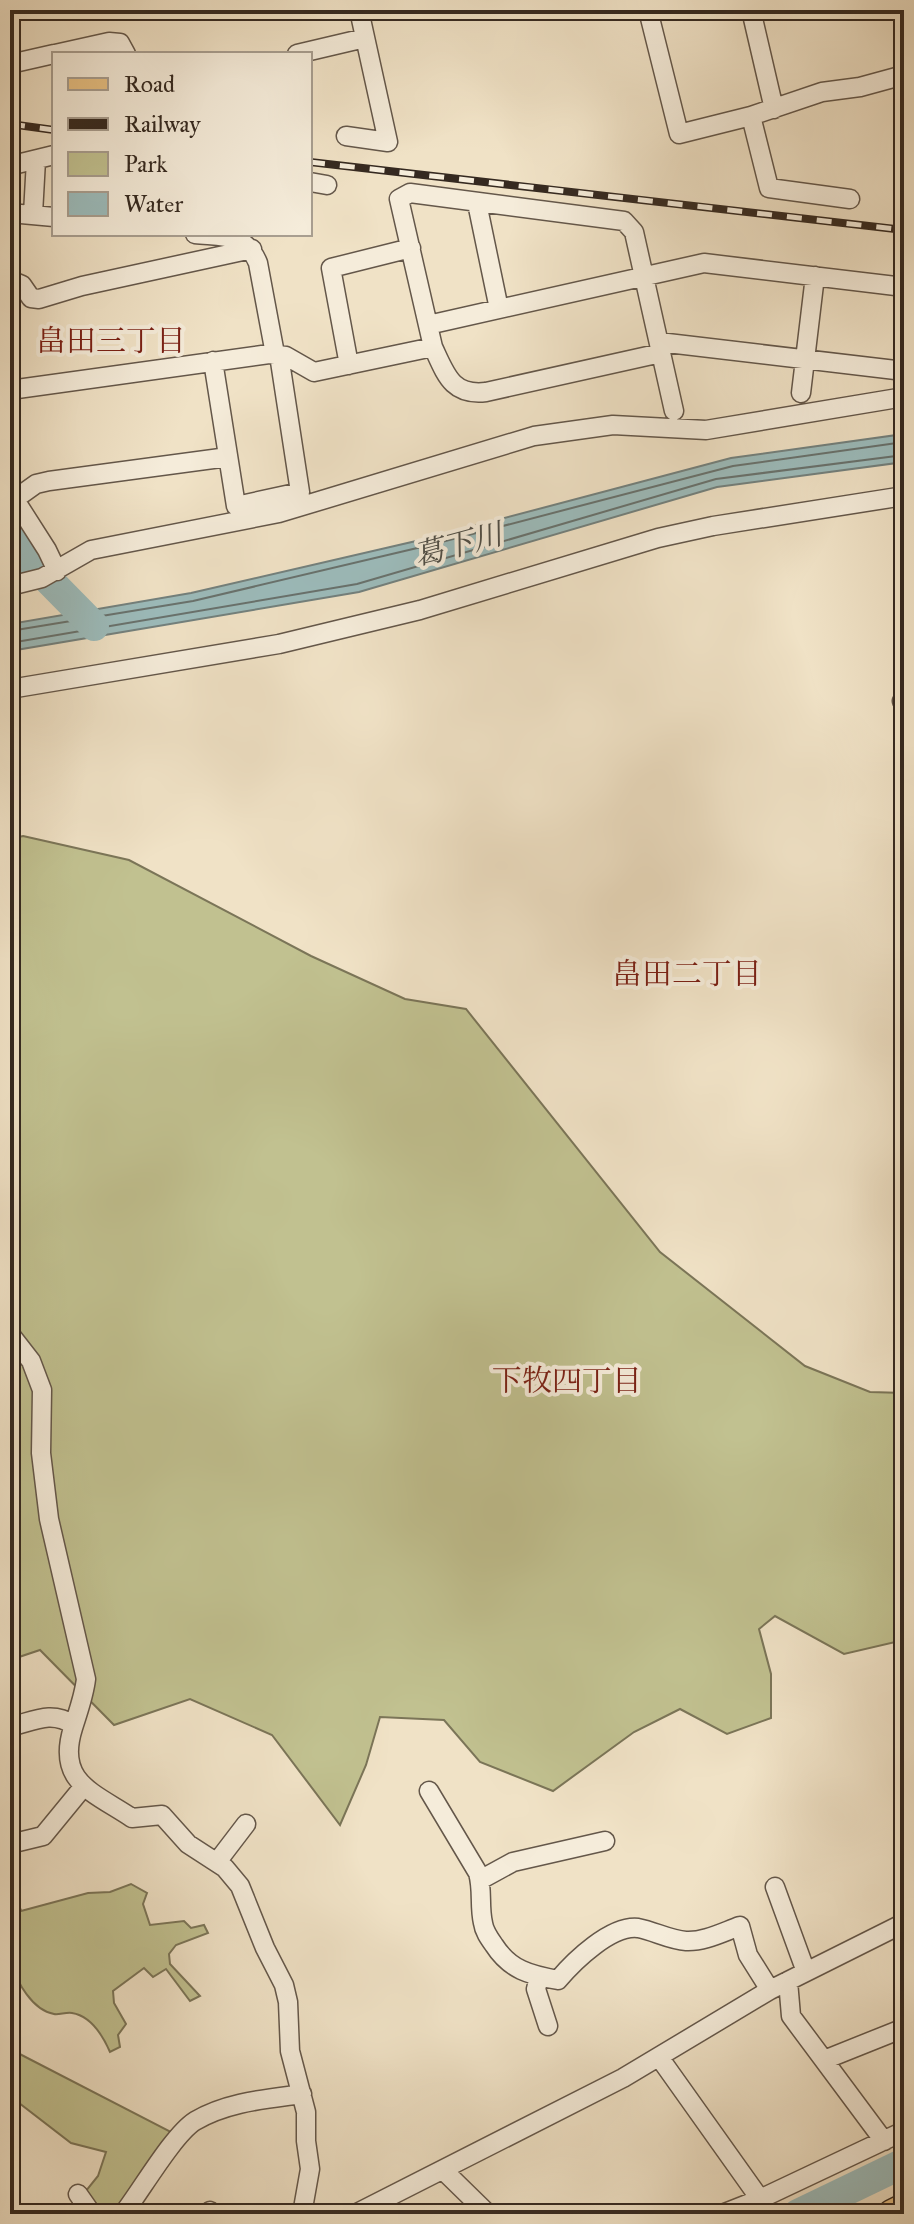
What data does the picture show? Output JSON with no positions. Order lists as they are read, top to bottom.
{
  "districts": ["畠田三丁目", "畠田二丁目", "下牧四丁目"],
  "water": ["葛下川"],
  "legend": [
    "Road",
    "Railway",
    "Park",
    "Water"
  ]
}
